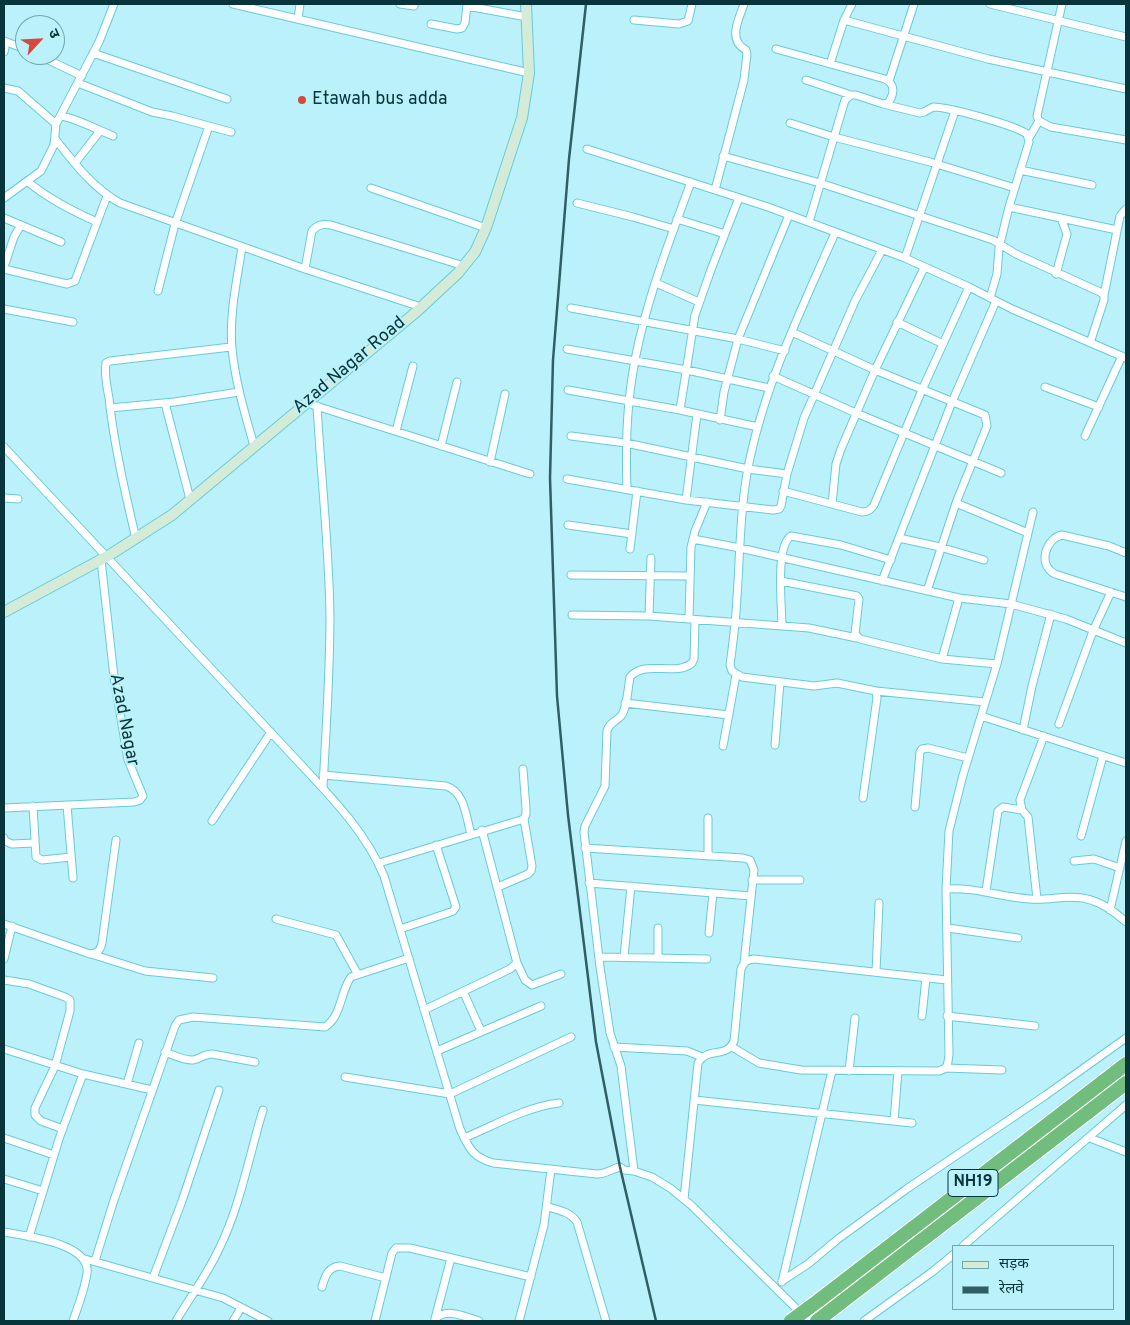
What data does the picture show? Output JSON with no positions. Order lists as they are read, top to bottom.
{
  "streets": {
    "highway": ["NH19"],
    "street": ["Azad Nagar Road", "Azad Nagar"]
  },
  "crossings": [
    ["Azad Nagar Road", "Azad Nagar"]
  ],
  "places": ["Etawah bus adda"],
  "legend": ["सड़क", "रेलवे"],
  "north": "top right"
}
